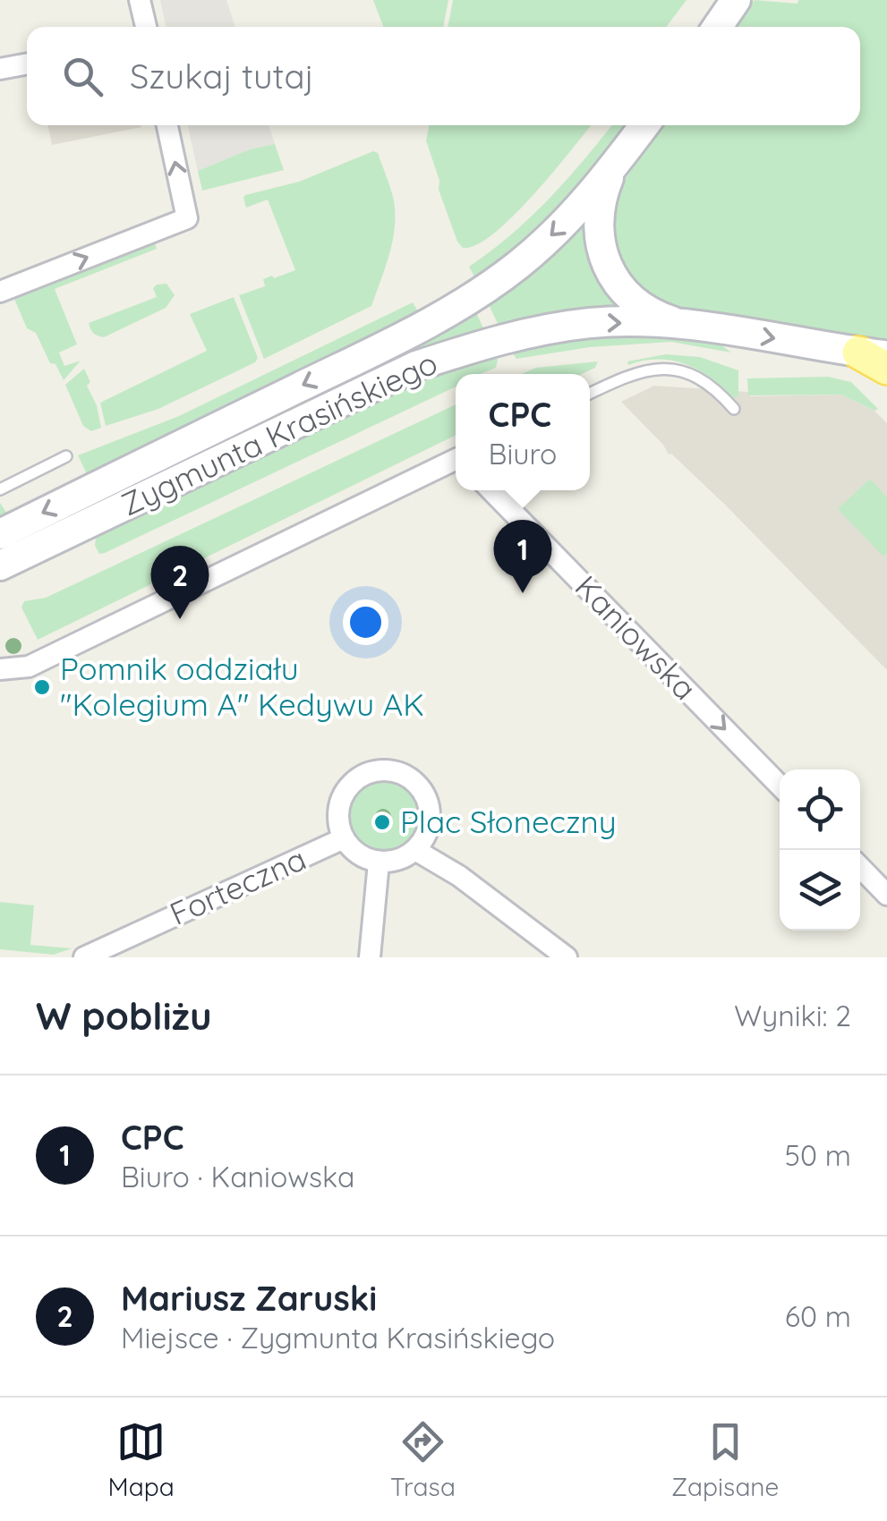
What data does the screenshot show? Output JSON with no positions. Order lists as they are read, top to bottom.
{
  "streets": {
    "main road": ["Zygmunta Krasińskiego"],
    "street": ["Kaniowska", "Forteczna"]
  },
  "one_way": ["Kaniowska"],
  "places": ["Pomnik oddziału \"Kolegium A\" Kedywu AK", "Plac Słoneczny"],
  "page": {
    "search": "Szukaj tutaj",
    "popup": ["CPC", "Biuro"],
    "pins": ["1", "2"],
    "heading": ["W pobliżu", "Wyniki: 2"],
    "list": [
      {
        "mark": "1",
        "name": "CPC",
        "note": "Biuro · Kaniowska",
        "value": "50 m"
      },
      {
        "mark": "2",
        "name": "Mariusz Zaruski",
        "note": "Miejsce · Zygmunta Krasińskiego",
        "value": "60 m"
      }
    ],
    "nav": ["Mapa", "Trasa", "Zapisane"]
  }
}
